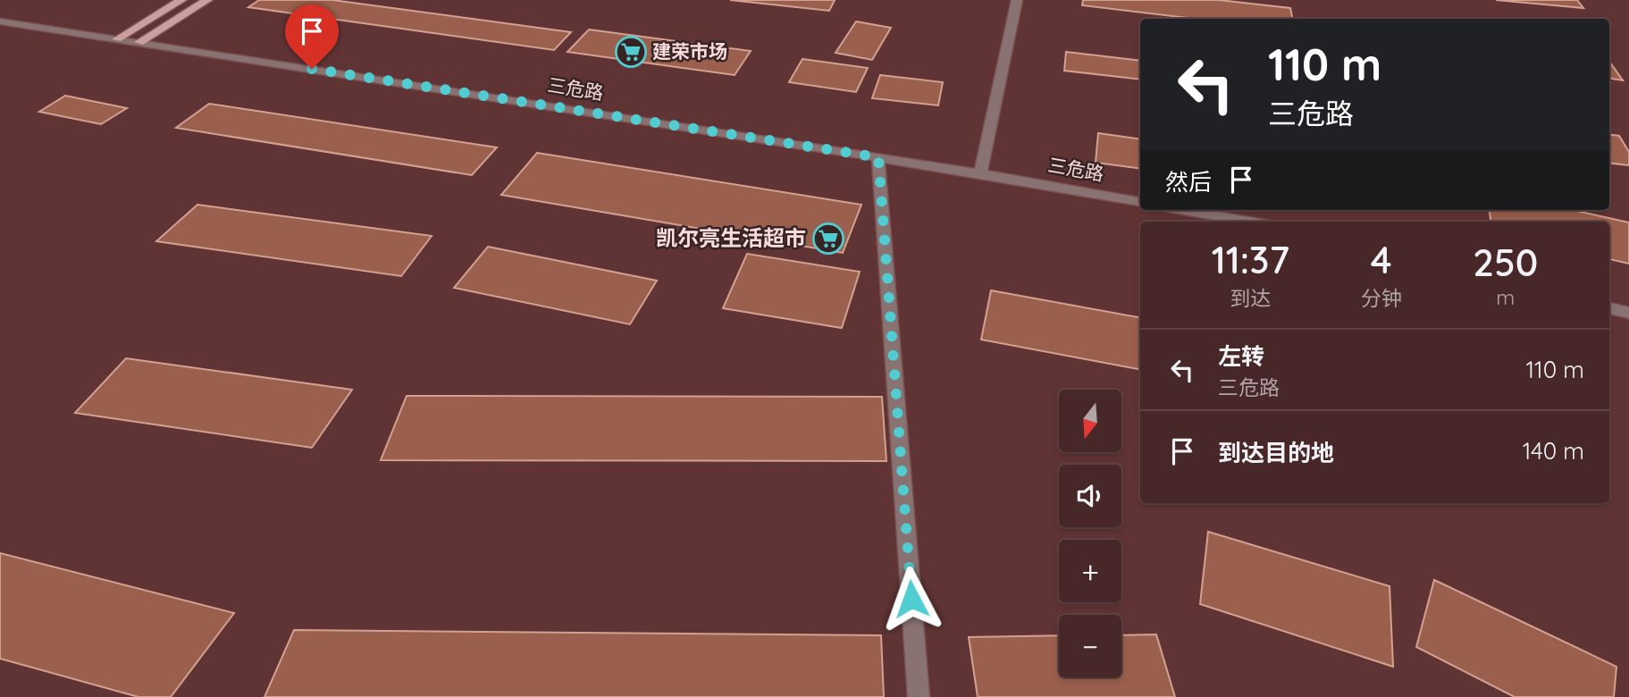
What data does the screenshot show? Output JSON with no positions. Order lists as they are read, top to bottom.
{
  "streets": {
    "street": ["三危路"]
  },
  "places": {
    "supermarket": ["建荣市场", "凯尔亮生活超市"]
  },
  "north": "bottom",
  "page": {
    "turn": ["110 m", "三危路"],
    "then": "然后",
    "eta": [
      "11:37",
      "到达",
      "4",
      "分钟",
      "250",
      "m"
    ],
    "list": [
      {
        "name": "左转",
        "note": "三危路",
        "value": "110 m"
      },
      {
        "name": "到达目的地",
        "value": "140 m"
      }
    ],
    "map_buttons": ["+", "−"]
  }
}
